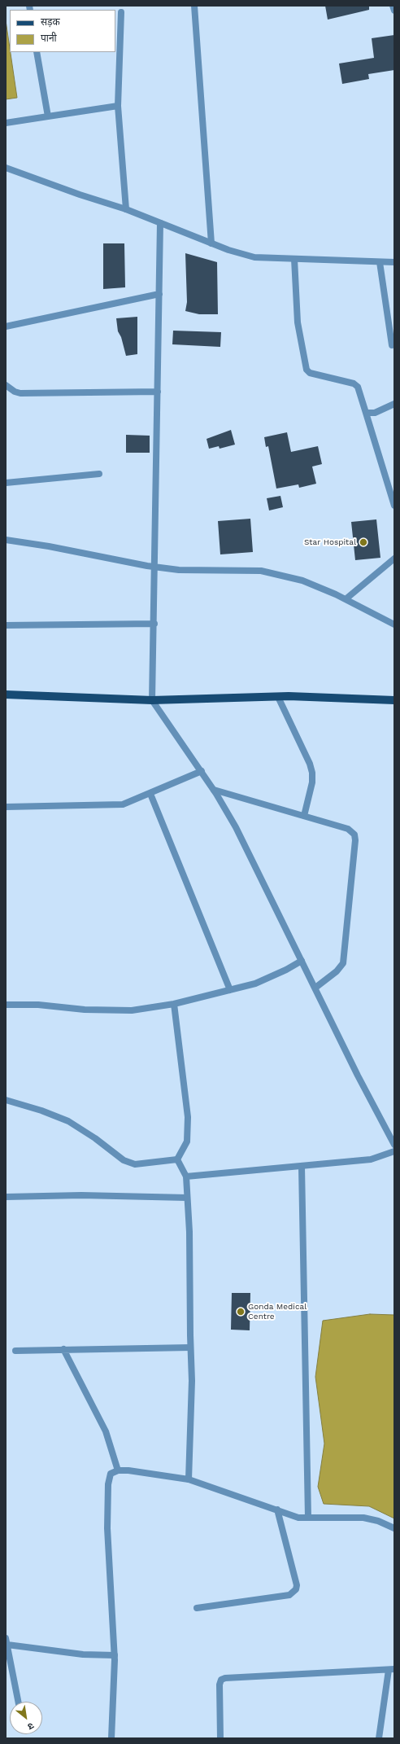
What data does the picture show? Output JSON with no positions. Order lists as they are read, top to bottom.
{
  "places": ["Star Hospital", "Gonda Medical Centre"],
  "legend": ["सड़क", "पानी"],
  "north": "bottom right"
}
